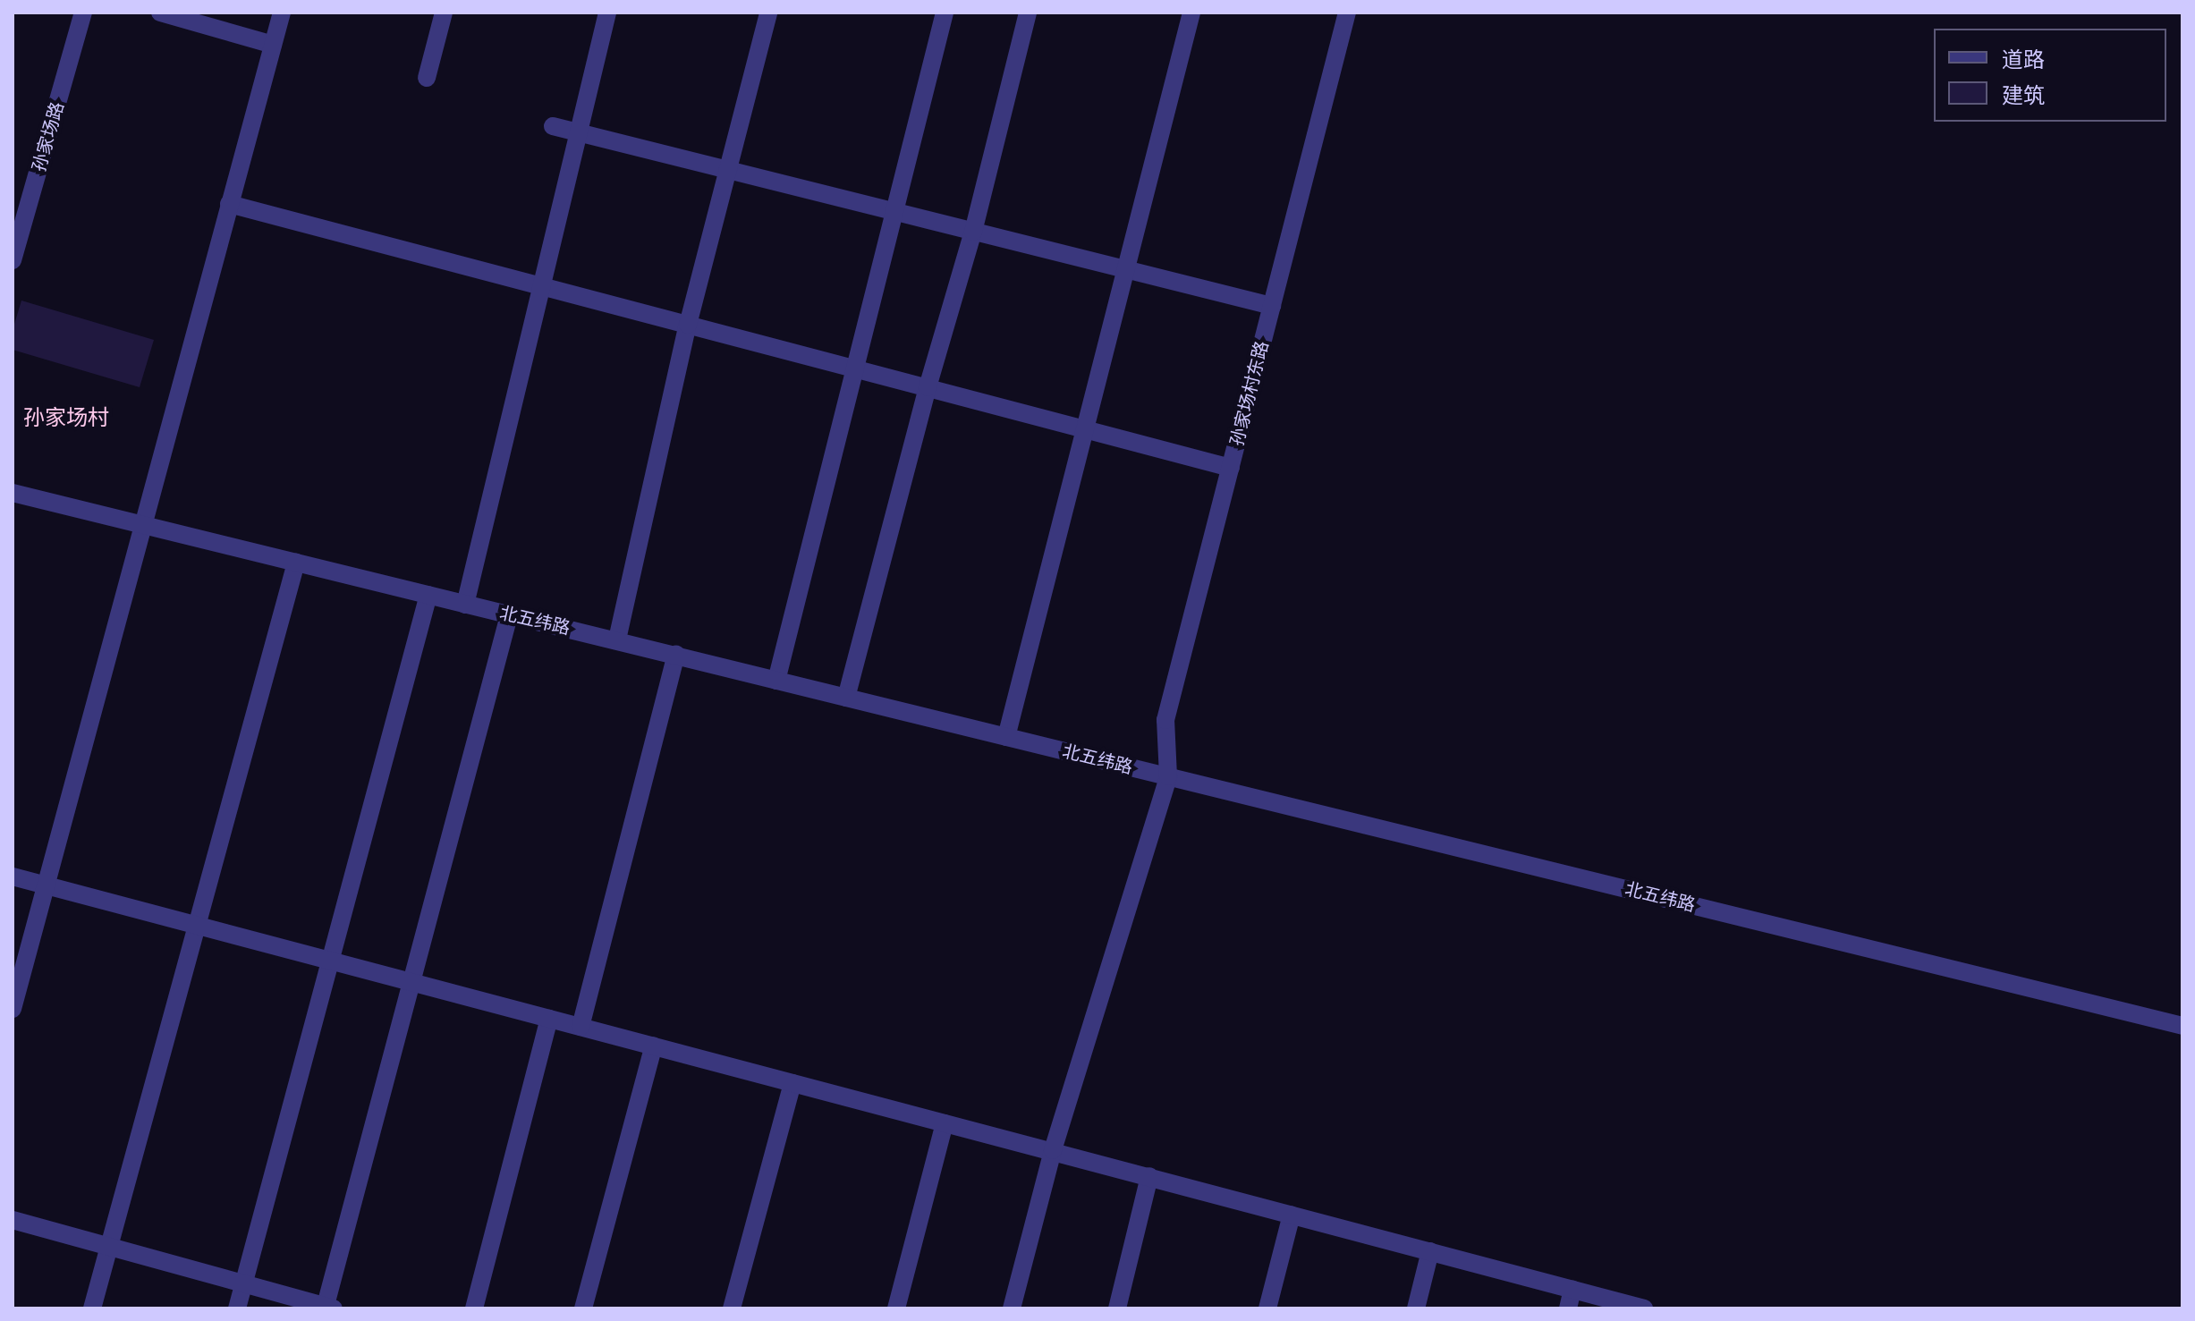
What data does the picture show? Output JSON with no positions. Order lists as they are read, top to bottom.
{
  "streets": {
    "street": ["孙家场路", "孙家场村东路", "北五纬路"]
  },
  "crossings": [
    ["孙家场村东路", "北五纬路"]
  ],
  "districts": ["孙家场村"],
  "legend": ["道路", "建筑"]
}
